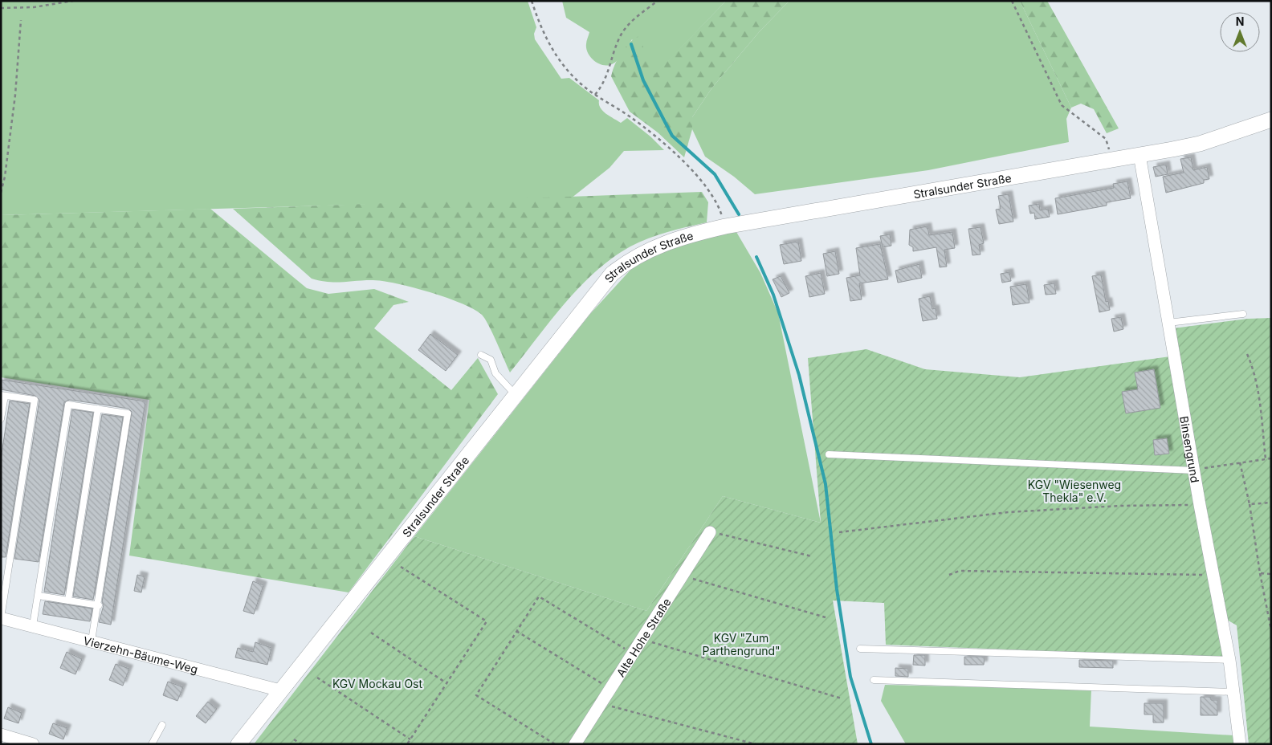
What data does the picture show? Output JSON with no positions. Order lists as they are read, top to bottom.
{
  "streets": {
    "street": [
      "Stralsunder Straße",
      "Binsengrund",
      "Alte Hohe Straße",
      "Vierzehn-Bäume-Weg"
    ]
  },
  "crossings": [
    ["Stralsunder Straße", "Binsengrund"],
    ["Stralsunder Straße", "Vierzehn-Bäume-Weg"]
  ],
  "parks": ["KGV \"Wiesenweg Thekla\" e.V.", "KGV \"Zum Parthengrund\"", "KGV Mockau Ost"],
  "north": "top"
}
